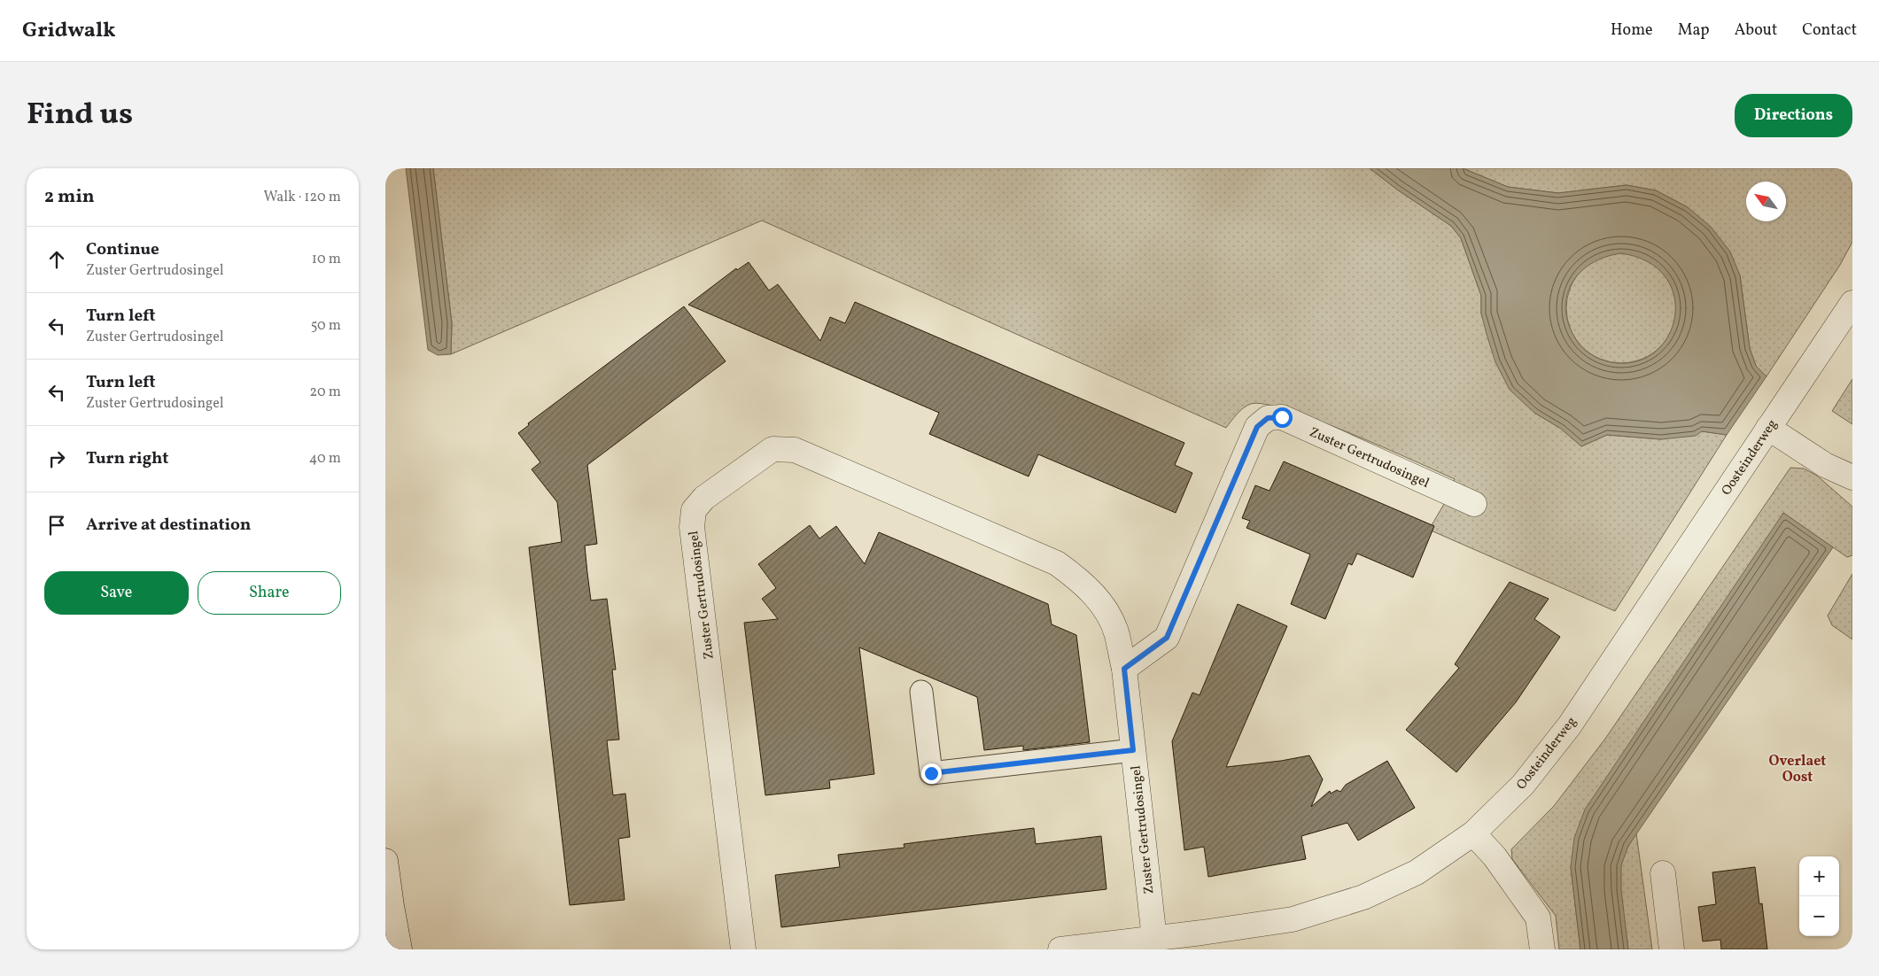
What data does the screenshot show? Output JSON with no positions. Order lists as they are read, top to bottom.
{
  "streets": {
    "street": ["Zuster Gertrudosingel", "Oosteinderweg"]
  },
  "crossings": [
    ["Zuster Gertrudosingel", "Oosteinderweg"]
  ],
  "districts": ["Overlaet Oost"],
  "north": "top left",
  "page": {
    "header": "Gridwalk",
    "nav": [
      "Home",
      "Map",
      "About",
      "Contact"
    ],
    "title": "Find us",
    "buttons": [
      "Directions",
      ["Save", "Share"]
    ],
    "heading": ["2 min", "Walk · 120 m"],
    "list": [
      ["Continue", "Zuster Gertrudosingel", "10 m"],
      ["Turn left", "Zuster Gertrudosingel", "50 m"],
      ["Turn left", "Zuster Gertrudosingel", "20 m"],
      ["Turn right", "40 m"],
      "Arrive at destination"
    ],
    "map_buttons": ["+", "−"]
  }
}
